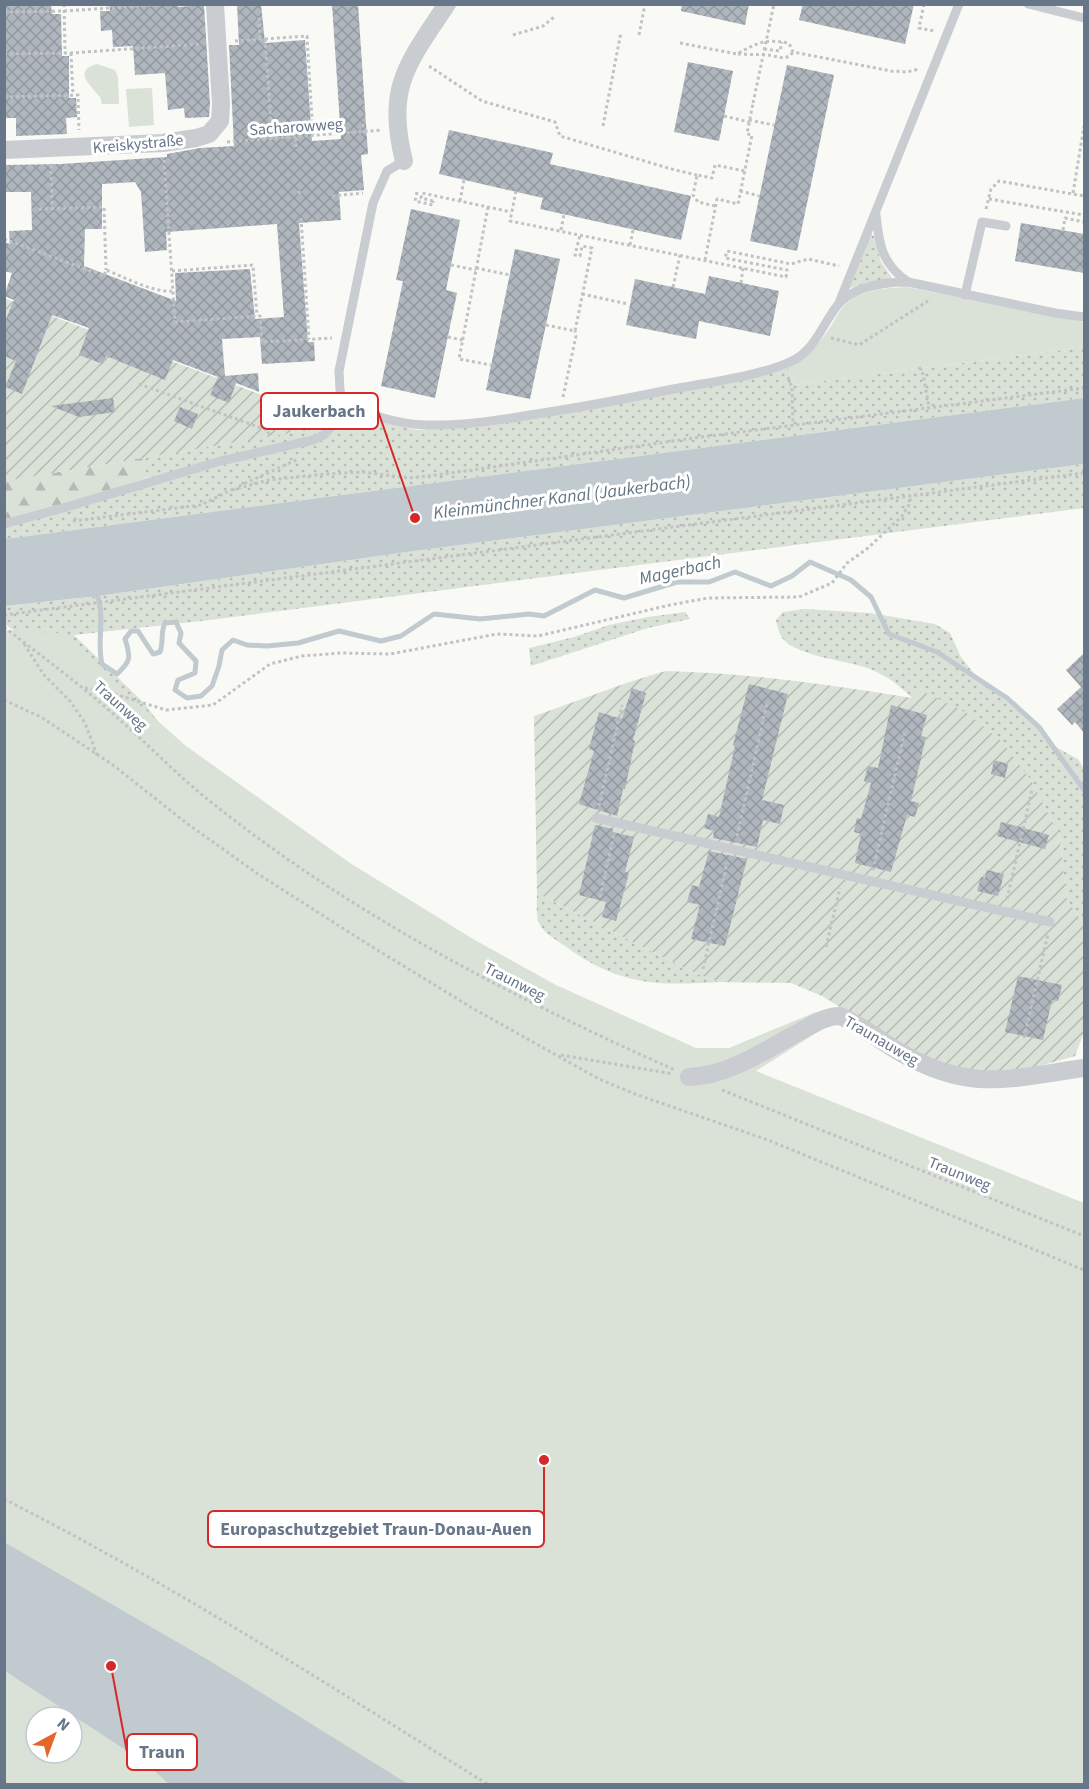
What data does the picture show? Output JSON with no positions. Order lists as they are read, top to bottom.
{
  "streets": {
    "street": ["Kreiskystraße", "Traunauweg"],
    "path": ["Sacharowweg", "Traunweg"]
  },
  "crossings": [
    ["Sacharowweg", "Kreiskystraße"],
    ["Traunweg", "Traunauweg"]
  ],
  "water": ["Kleinmünchner Kanal (Jaukerbach)", "Magerbach"],
  "places": ["Jaukerbach", "Europaschutzgebiet Traun-Donau-Auen", "Traun"],
  "north": "top right"
}
